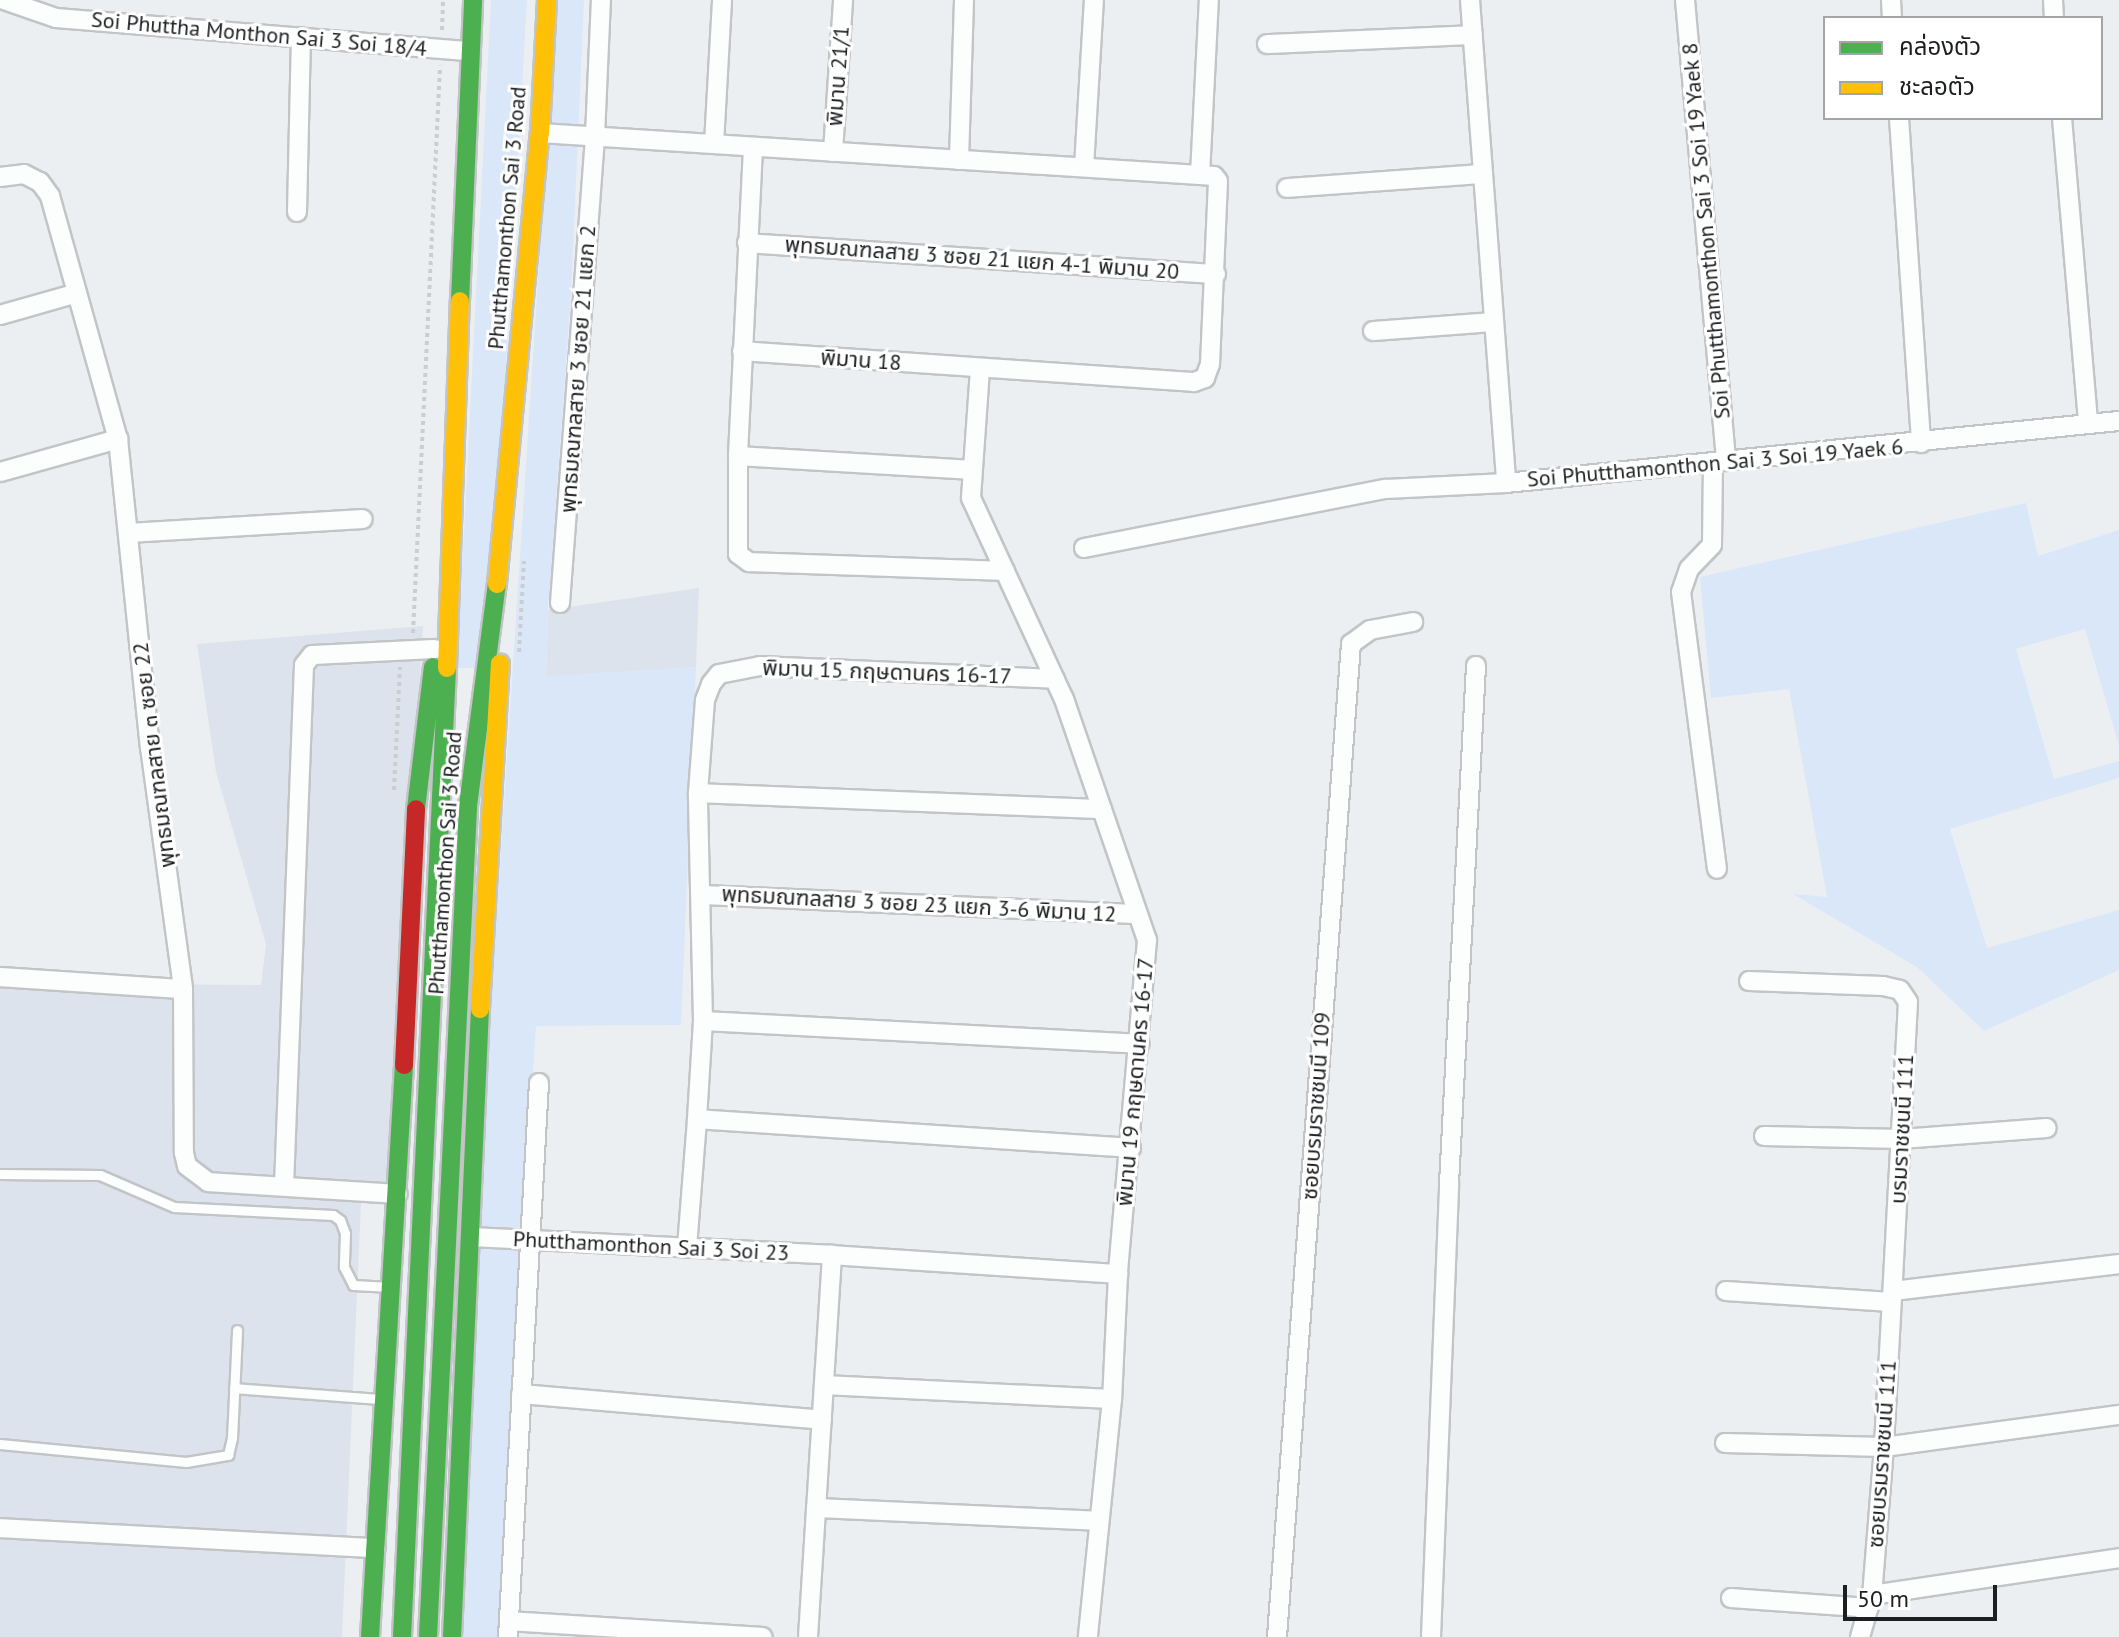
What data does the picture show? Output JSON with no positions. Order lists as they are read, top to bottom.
{
  "streets": {
    "main road": ["Phutthamonthon Sai 3 Road"],
    "street": [
      "Soi Phuttha Monthon Sai 3 Soi 18/4",
      "พิมาน 21/1",
      "Soi Phutthamonthon Sai 3 Soi 19 Yaek 8",
      "พุทธมณฑลสาย 3 ซอย 21 แยก 4-1 พิมาน 20",
      "พิมาน 18",
      "พุทธมณฑลสาย 3 ซอย 21 แยก 2",
      "Soi Phutthamonthon Sai 3 Soi 19 Yaek 6",
      "พิมาน 15 กฤษดานคร 16-17",
      "พุทธมณฑลสาย ๓ ซอย 22",
      "พุทธมณฑลสาย 3 ซอย 23 แยก 3-6 พิมาน 12",
      "พิมาน 19 กฤษดานคร 16-17",
      "ซอยบรมราชชนนี 109",
      "บรมราชชนนี 111",
      "Phutthamonthon Sai 3 Soi 23",
      "ซอยบรมราชชนนี 111"
    ]
  },
  "crossings": [
    ["Soi Phuttha Monthon Sai 3 Soi 18/4", "Phutthamonthon Sai 3 Road"],
    ["Soi Phutthamonthon Sai 3 Soi 19 Yaek 8", "Soi Phutthamonthon Sai 3 Soi 19 Yaek 6"],
    ["พุทธมณฑลสาย 3 ซอย 21 แยก 4-1 พิมาน 20", "พิมาน 18"],
    ["พิมาน 18", "พิมาน 19 กฤษดานคร 16-17"],
    ["พิมาน 15 กฤษดานคร 16-17", "พิมาน 19 กฤษดานคร 16-17"],
    ["พุทธมณฑลสาย 3 ซอย 23 แยก 3-6 พิมาน 12", "พิมาน 19 กฤษดานคร 16-17"],
    ["พิมาน 19 กฤษดานคร 16-17", "Phutthamonthon Sai 3 Soi 23"],
    ["บรมราชชนนี 111", "ซอยบรมราชชนนี 111"]
  ],
  "legend": ["คล่องตัว", "ชะลอตัว"],
  "scale_bar": "50 m"
}
